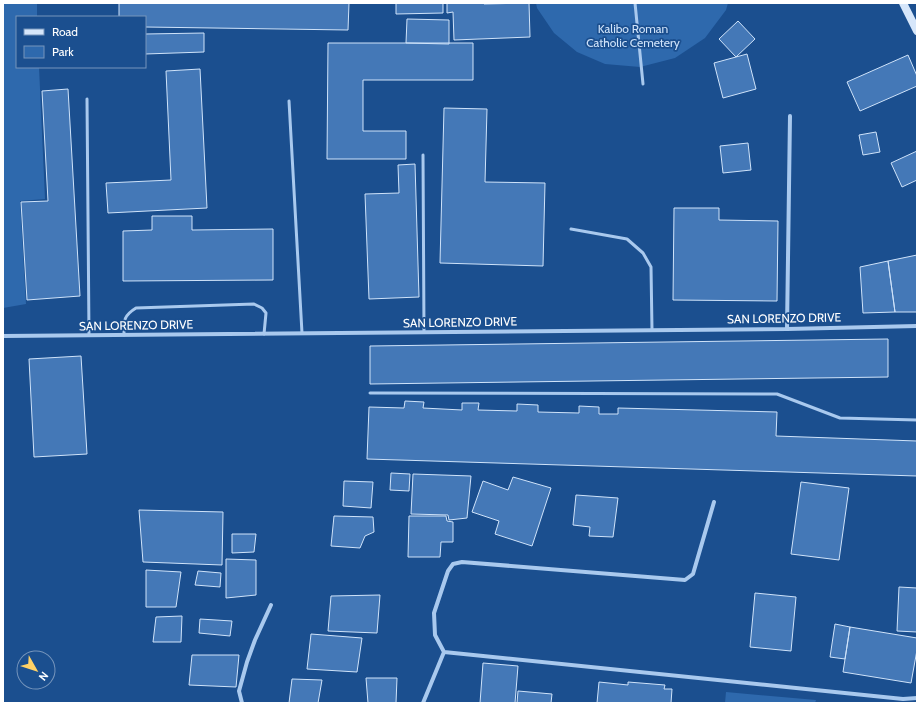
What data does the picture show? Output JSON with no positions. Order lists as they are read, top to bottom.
{
  "streets": {
    "street": ["SAN LORENZO DRIVE"]
  },
  "parks": ["Kalibo Roman Catholic Cemetery"],
  "legend": ["Road", "Park"],
  "north": "bottom right"
}
